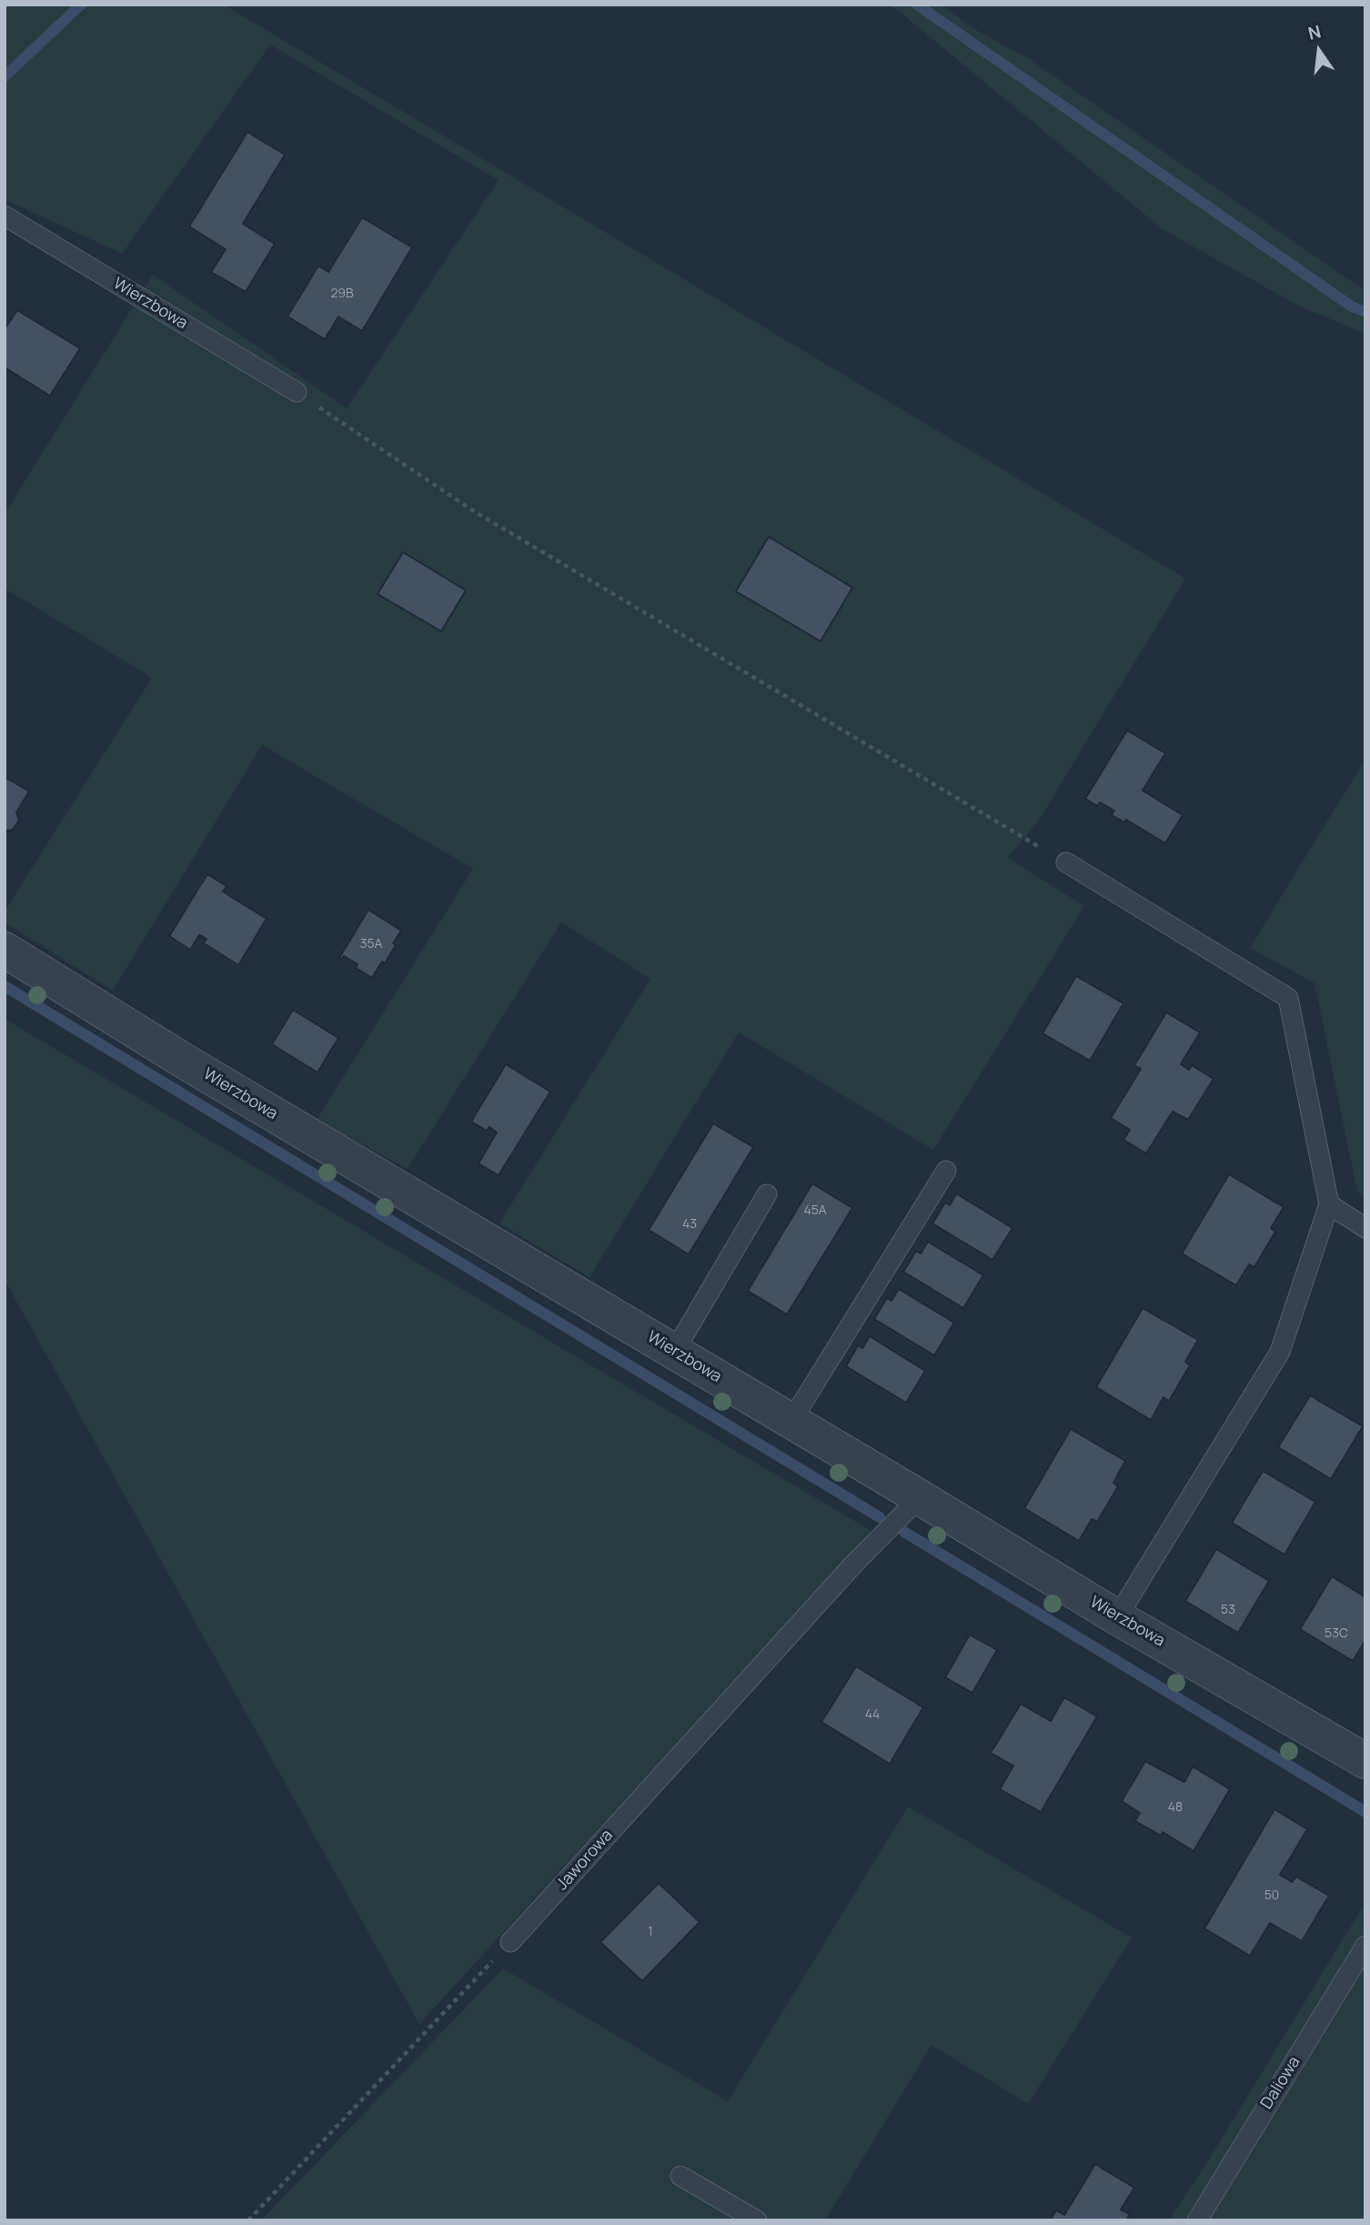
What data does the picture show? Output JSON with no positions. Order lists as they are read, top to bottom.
{
  "streets": {
    "street": ["Wierzbowa"],
    "lane": ["Jaworowa", "Daliowa"]
  },
  "crossings": [
    ["Wierzbowa", "Jaworowa"]
  ],
  "house_numbers": [
    "29B",
    "35A",
    "45A",
    "43",
    "53",
    "53C",
    "44",
    "48",
    "50",
    "1"
  ],
  "north": "top"
}
